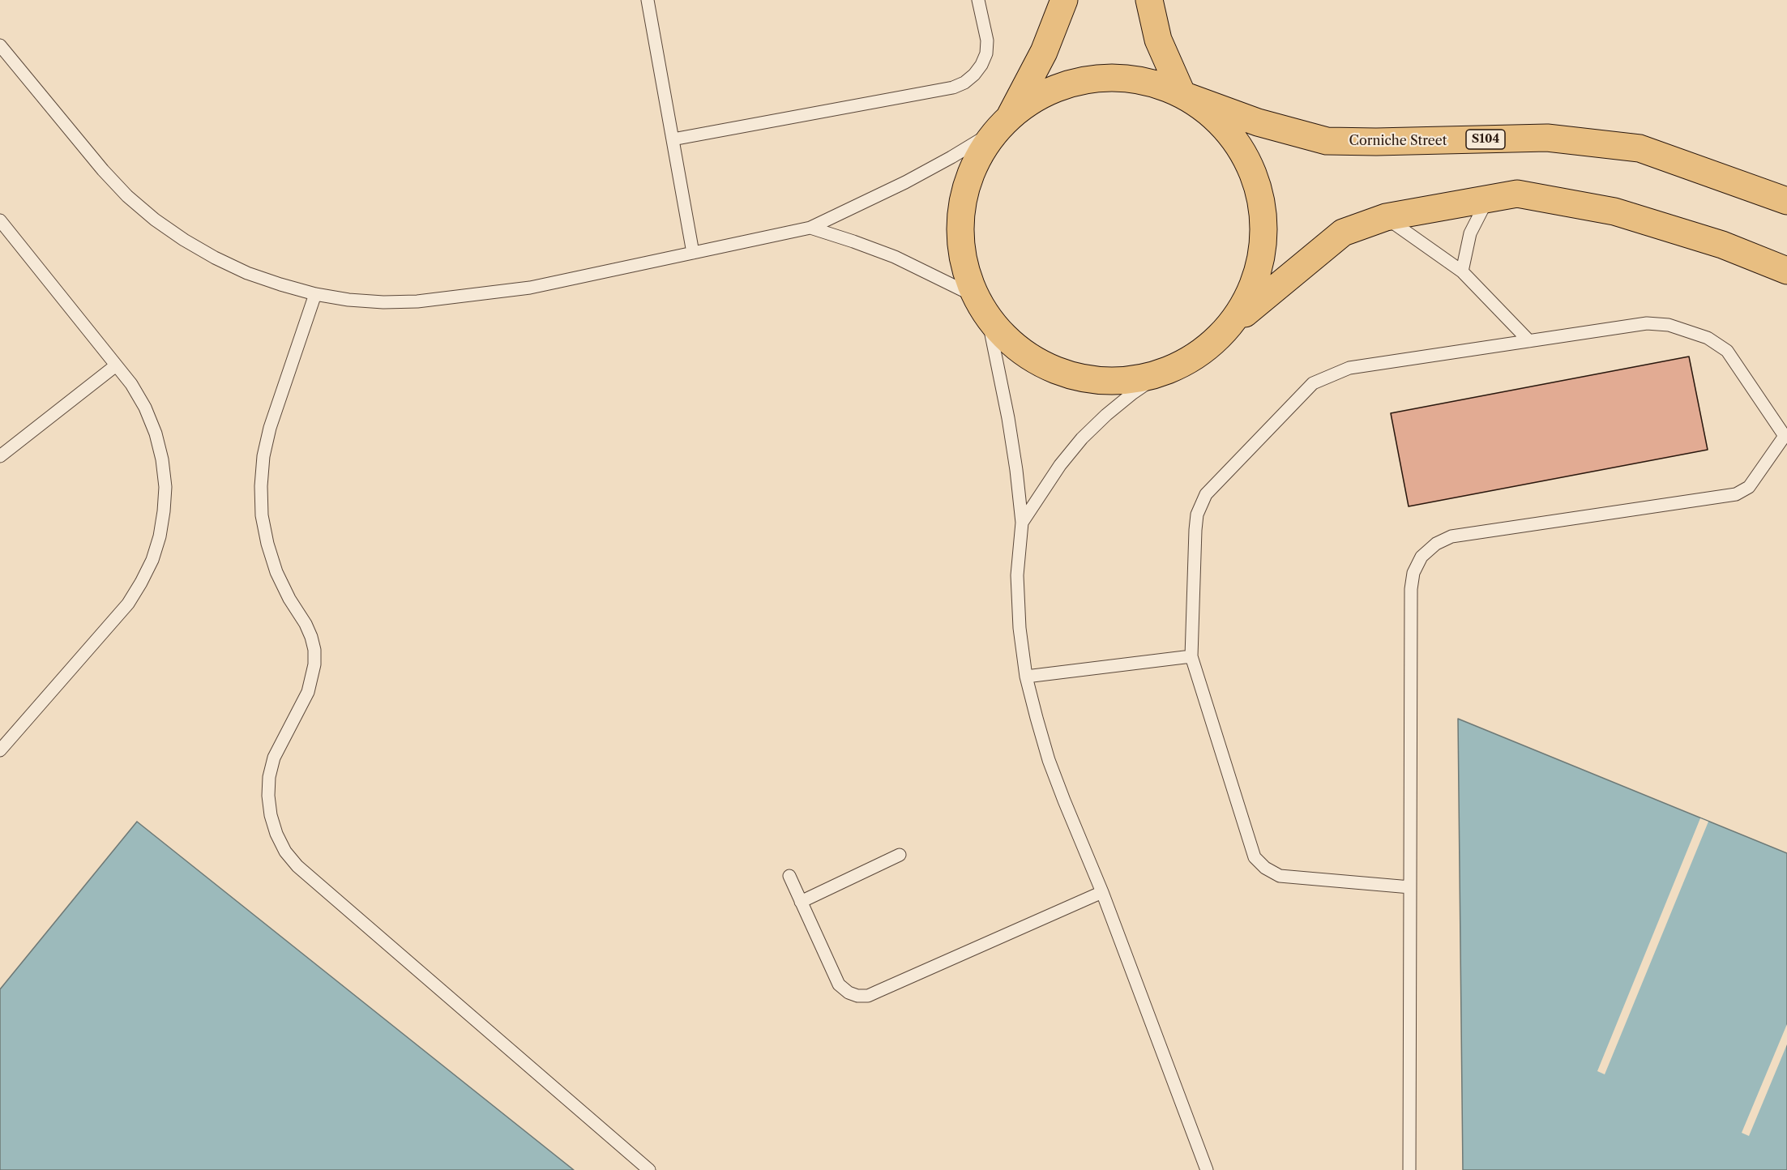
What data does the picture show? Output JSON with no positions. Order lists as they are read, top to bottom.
{
  "streets": {
    "main road": ["S104", "Corniche Street"]
  }
}
